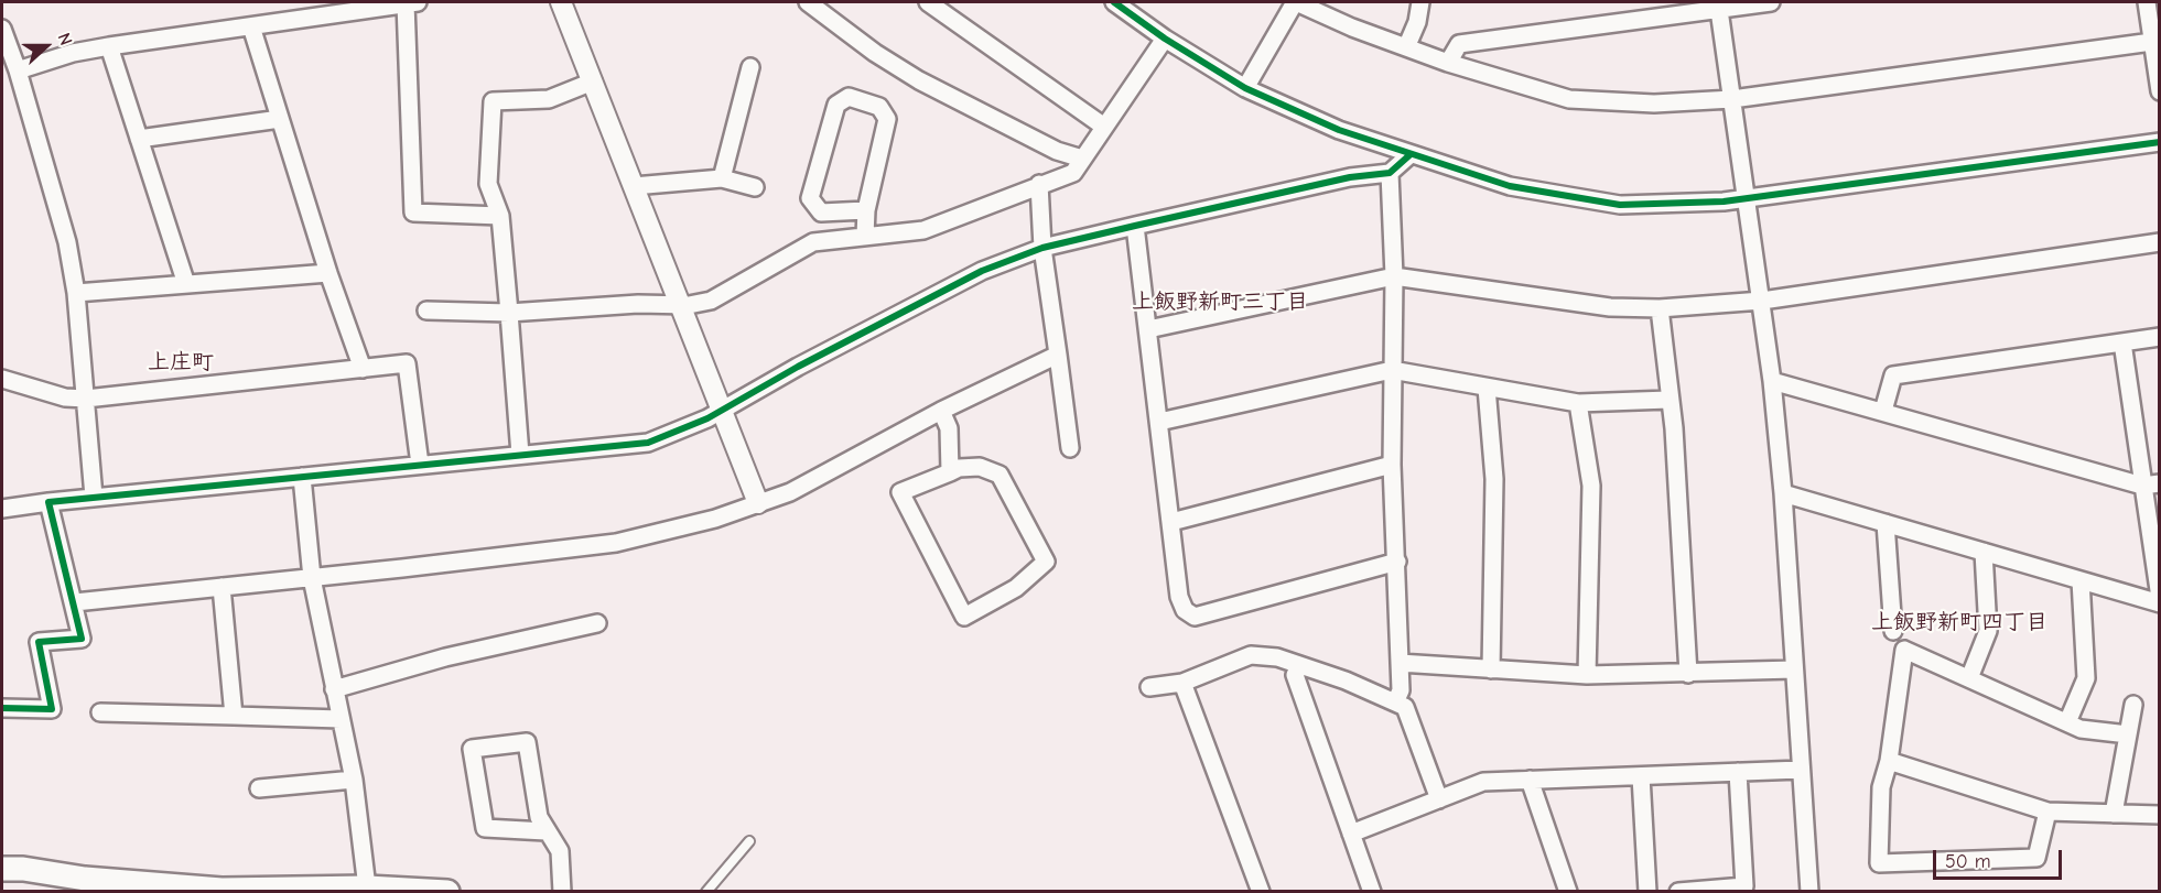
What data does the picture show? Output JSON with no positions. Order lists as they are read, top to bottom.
{
  "districts": ["上飯野新町三丁目", "上庄町", "上飯野新町四丁目"],
  "scale_bar": "50 m",
  "north": "right"
}
